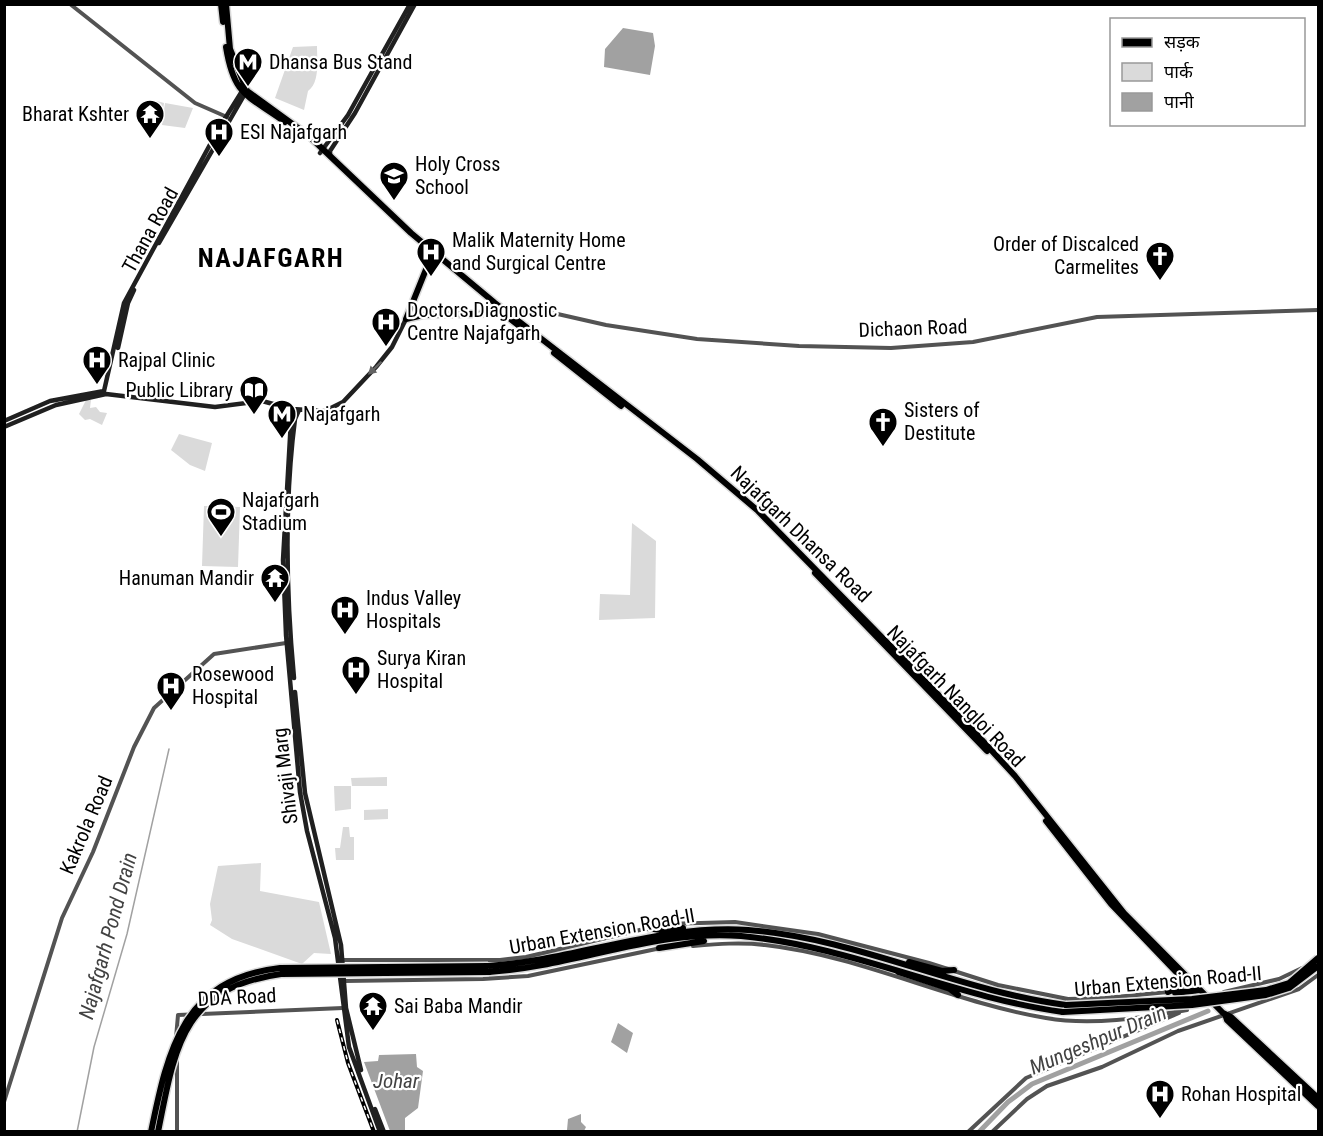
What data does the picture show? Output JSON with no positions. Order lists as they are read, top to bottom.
{
  "streets": {
    "main road": [
      "Thana Road",
      "Dichaon Road",
      "Najafgarh Dhansa Road",
      "Najafgarh Nangloi Road",
      "Shivaji Marg",
      "Urban Extension Road-II"
    ],
    "street": ["Kakrola Road", "DDA Road"]
  },
  "crossings": [
    ["Dichaon Road", "Najafgarh Dhansa Road"],
    ["Dichaon Road", "Najafgarh Nangloi Road"],
    ["Najafgarh Dhansa Road", "Najafgarh Nangloi Road"],
    ["Shivaji Marg", "Kakrola Road"],
    ["Shivaji Marg", "DDA Road"]
  ],
  "districts": ["NAJAFGARH"],
  "water": ["Najafgarh Pond Drain", "Mungeshpur Drain", "Johar"],
  "places": {
    "metro station": ["Dhansa Bus Stand", "Najafgarh"],
    "temple": ["Bharat Kshter", "Hanuman Mandir", "Sai Baba Mandir"],
    "hospital": [
      "ESI Najafgarh",
      "Malik Maternity Home and Surgical Centre",
      "Doctors Diagnostic Centre Najafgarh",
      "Rajpal Clinic",
      "Indus Valley Hospitals",
      "Surya Kiran Hospital",
      "Rosewood Hospital",
      "Rohan Hospital"
    ],
    "school or university": ["Holy Cross School"],
    "church": ["Order of Discalced Carmelites", "Sisters of Destitute"],
    "library": ["Public Library"],
    "sports": ["Najafgarh Stadium"]
  },
  "legend": ["सड़क", "पार्क", "पानी"]
}
